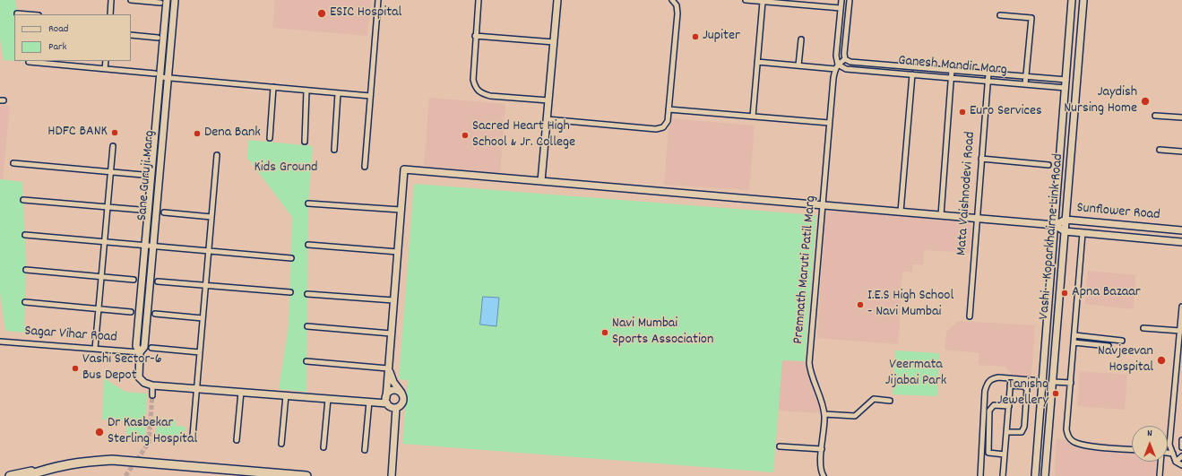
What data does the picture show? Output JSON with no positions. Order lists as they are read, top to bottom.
{
  "streets": {
    "street": [
      "Ganesh Mandir Marg",
      "Sane Guruji Marg",
      "Mata Vaishnodevi Road",
      "Sunflower Road",
      "Vashi - Koparkhairne Link Road",
      "Premnath Maruti Patil Marg",
      "Sagar Vihar Road"
    ]
  },
  "crossings": [
    ["Ganesh Mandir Marg", "Mata Vaishnodevi Road"],
    ["Ganesh Mandir Marg", "Vashi - Koparkhairne Link Road"],
    ["Ganesh Mandir Marg", "Premnath Maruti Patil Marg"],
    ["Sane Guruji Marg", "Sagar Vihar Road"],
    ["Sunflower Road", "Vashi - Koparkhairne Link Road"]
  ],
  "parks": ["Kids Ground", "Veermata Jijabai Park"],
  "places": [
    "ESIC Hospital",
    "Jupiter",
    "Jaydish Nursing Home",
    "Euro Services",
    "HDFC BANK",
    "Dena Bank",
    "Sacred Heart High School & Jr. College",
    "Apna Bazaar",
    "I.E.S High School - Navi Mumbai",
    "Navi Mumbai Sports Association",
    "Navjeevan Hospital",
    "Vashi Sector-6 Bus Depot",
    "Tanishq Jewellery",
    "Dr Kasbekar Sterling Hospital"
  ],
  "legend": ["Road", "Park"],
  "north": "top"
}
